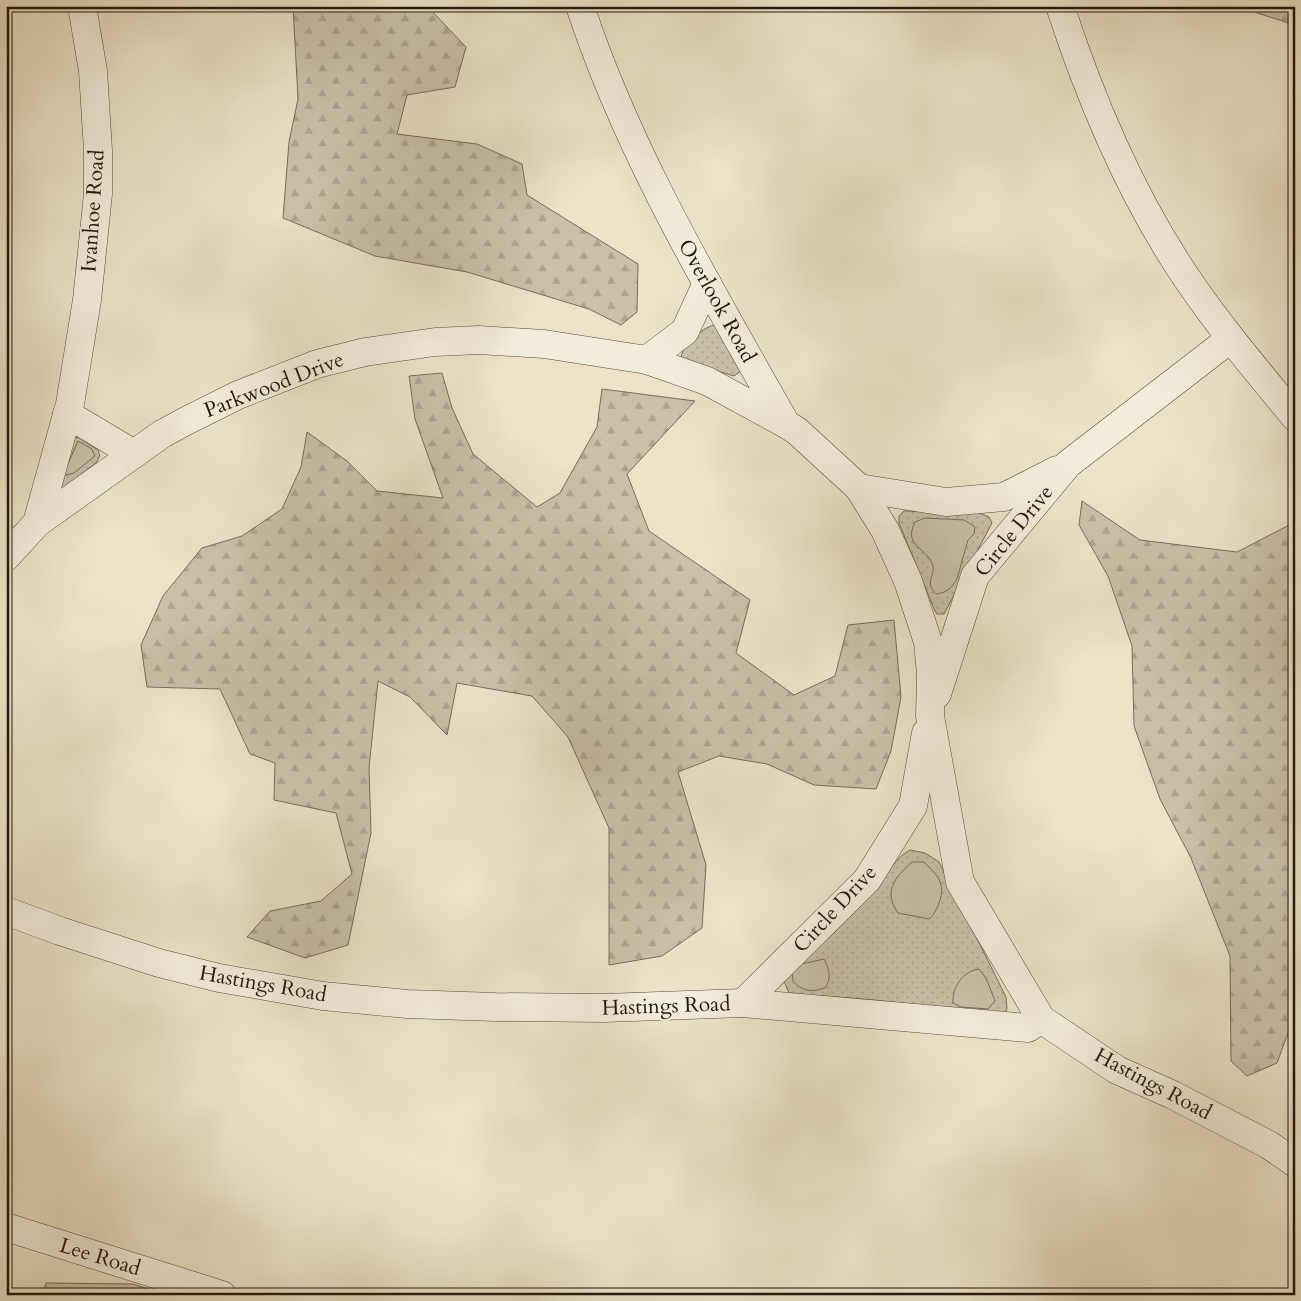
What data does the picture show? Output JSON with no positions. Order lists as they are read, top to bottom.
{
  "streets": {
    "street": [
      "Ivanhoe Road",
      "Overlook Road",
      "Parkwood Drive",
      "Circle Drive",
      "Hastings Road",
      "Lee Road"
    ]
  },
  "crossings": [
    ["Ivanhoe Road", "Parkwood Drive"],
    ["Overlook Road", "Parkwood Drive"],
    ["Overlook Road", "Circle Drive"],
    ["Circle Drive", "Hastings Road"]
  ]
}
